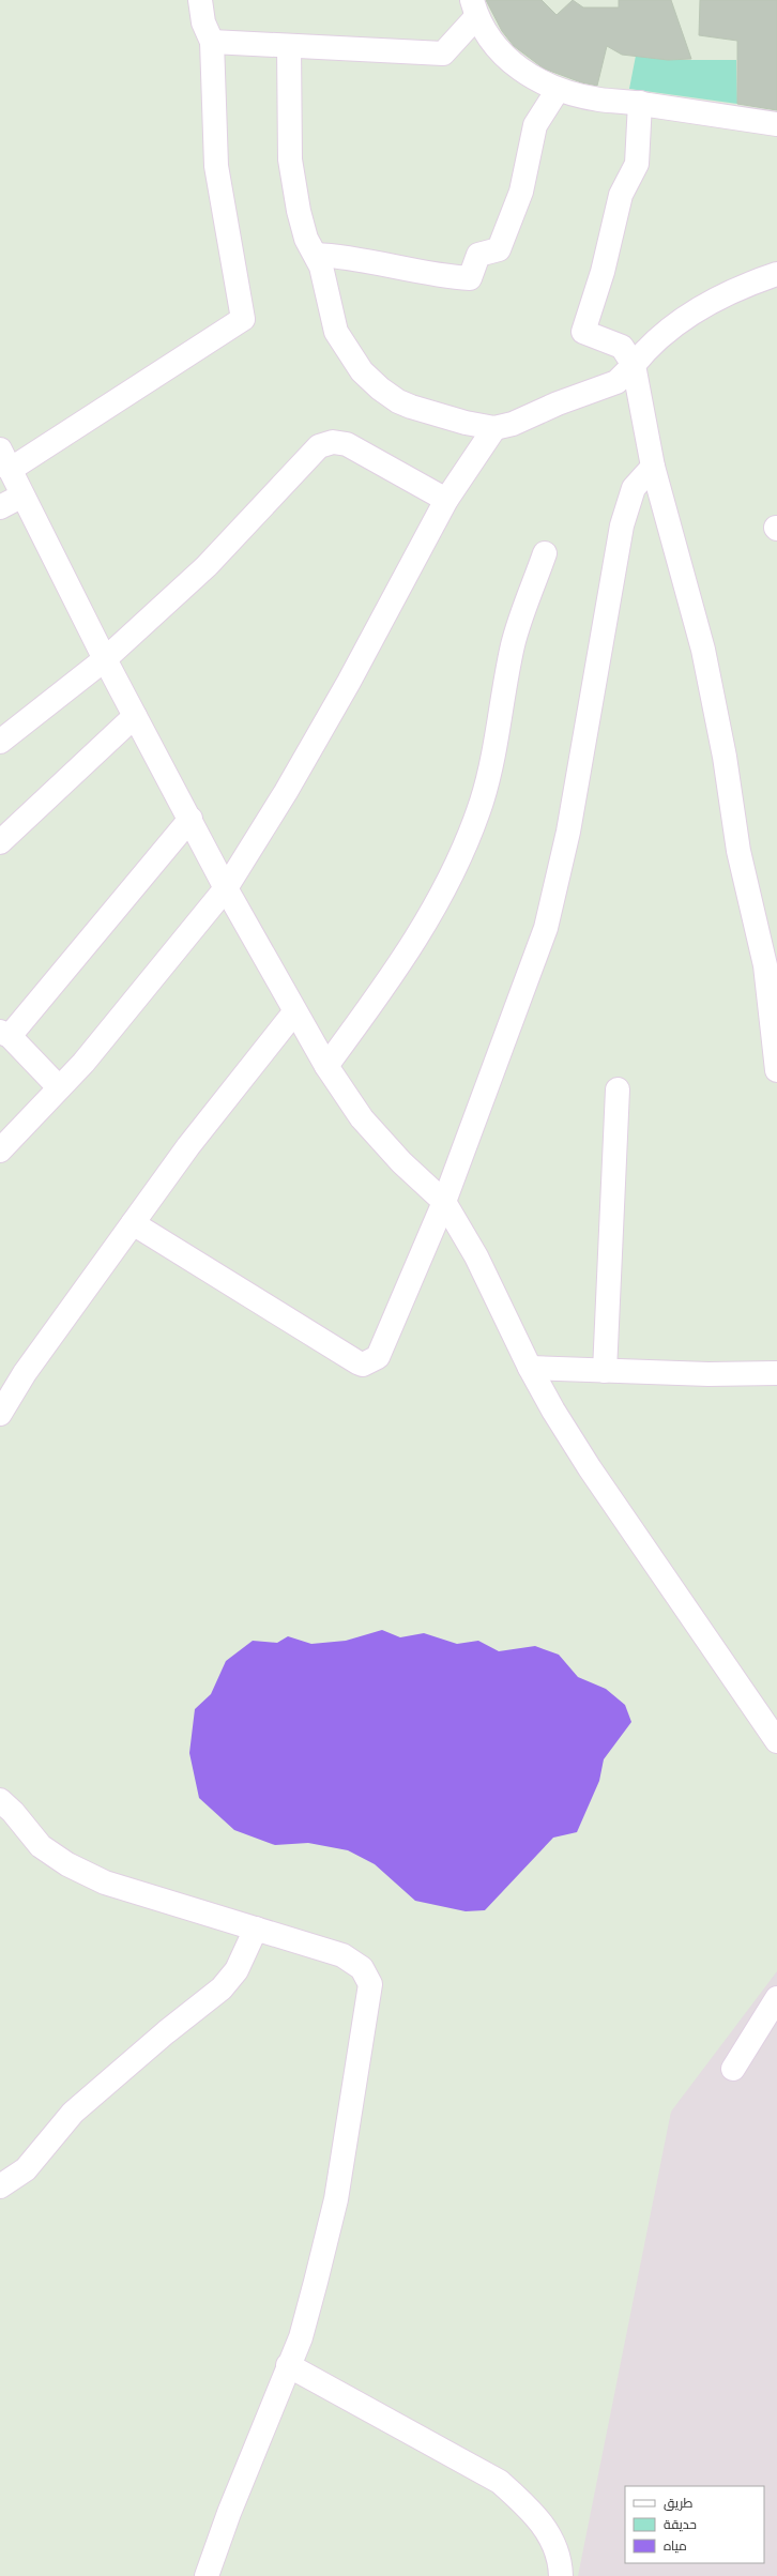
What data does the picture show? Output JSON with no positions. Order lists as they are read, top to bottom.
{
  "legend": ["طريق", "حديقة", "مياه"]
}
